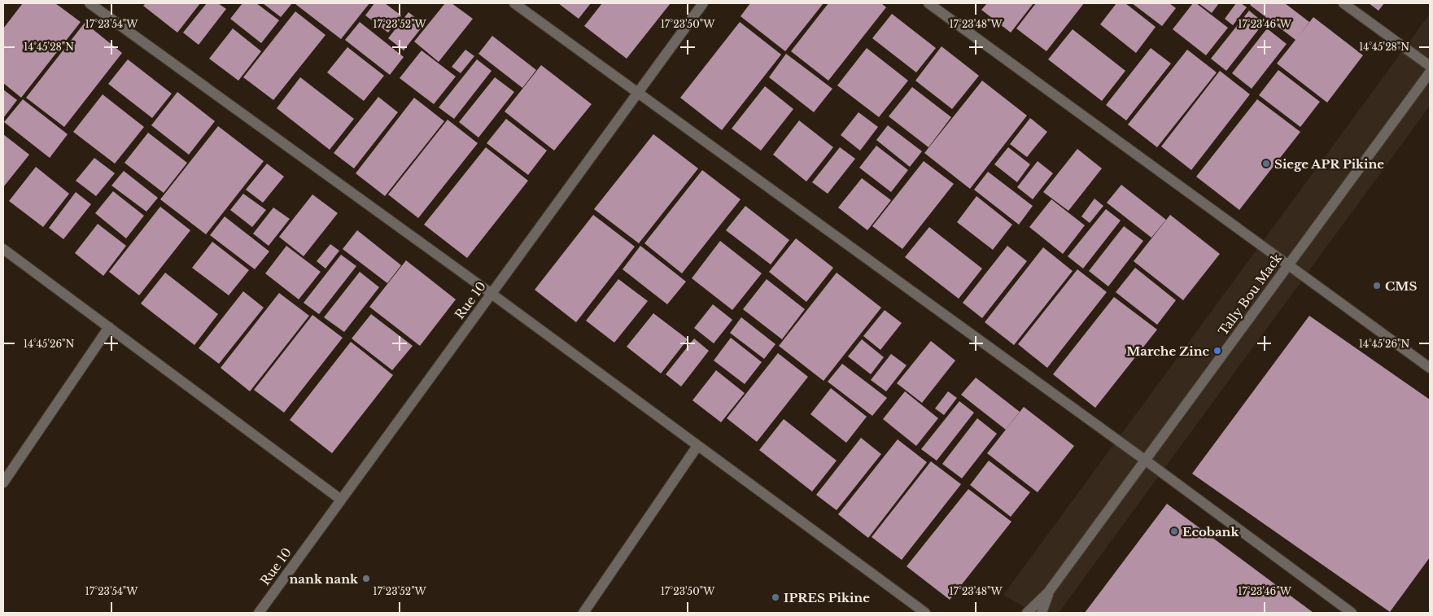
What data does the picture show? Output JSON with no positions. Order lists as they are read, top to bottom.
{
  "streets": {
    "street": ["Tally Bou Mack", "Rue 10"]
  },
  "places": [
    "Siege APR Pikine",
    "CMS",
    "Marche Zinc",
    "Ecobank",
    "nank nank",
    "IPRES Pikine"
  ],
  "coordinates": [
    "17°23'54\"W",
    "17°23'52\"W",
    "17°23'50\"W",
    "17°23'48\"W",
    "17°23'46\"W",
    "14°45'28\"N",
    "14°45'26\"N"
  ]
}
